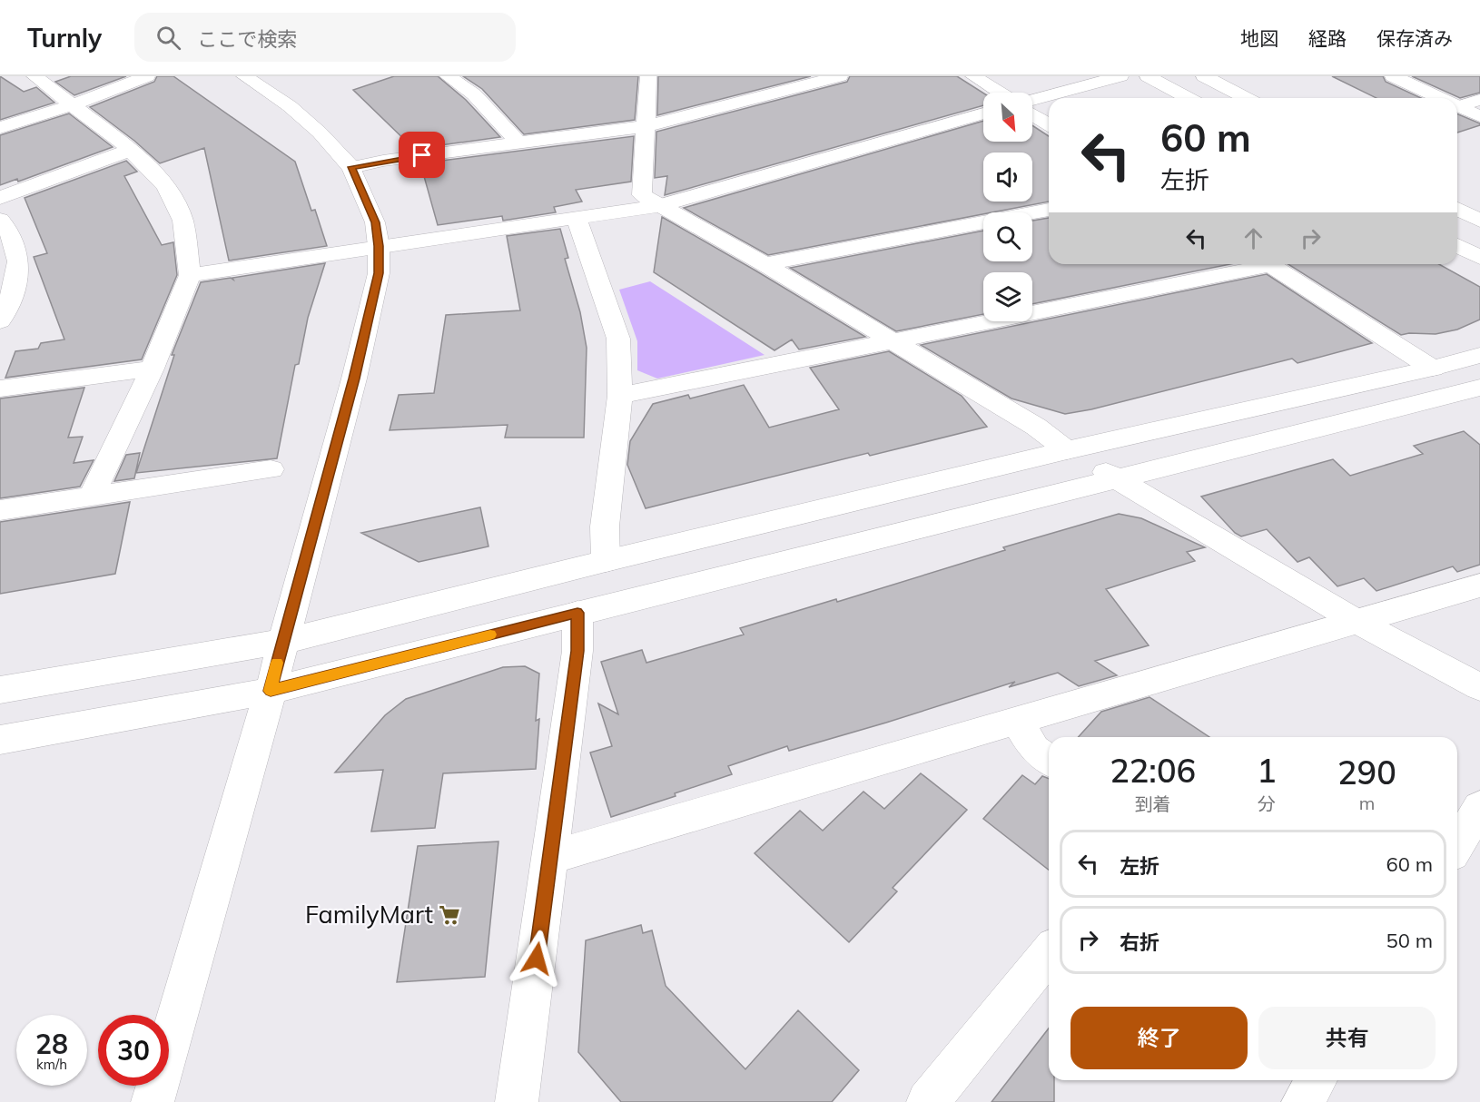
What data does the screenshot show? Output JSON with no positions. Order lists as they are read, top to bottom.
{
  "places": {
    "supermarket": ["FamilyMart"]
  },
  "north": "bottom right",
  "page": {
    "header": "Turnly",
    "search": "ここで検索",
    "nav": ["地図", "経路", "保存済み"],
    "turn": ["60 m", "左折"],
    "eta": [
      "22:06",
      "到着",
      "1",
      "分",
      "290",
      "m"
    ],
    "list": [
      {
        "name": "左折",
        "value": "60 m"
      },
      {
        "name": "右折",
        "value": "50 m"
      }
    ],
    "buttons": ["終了", "共有"],
    "speed": "28 km/h",
    "limit": "30"
  }
}
